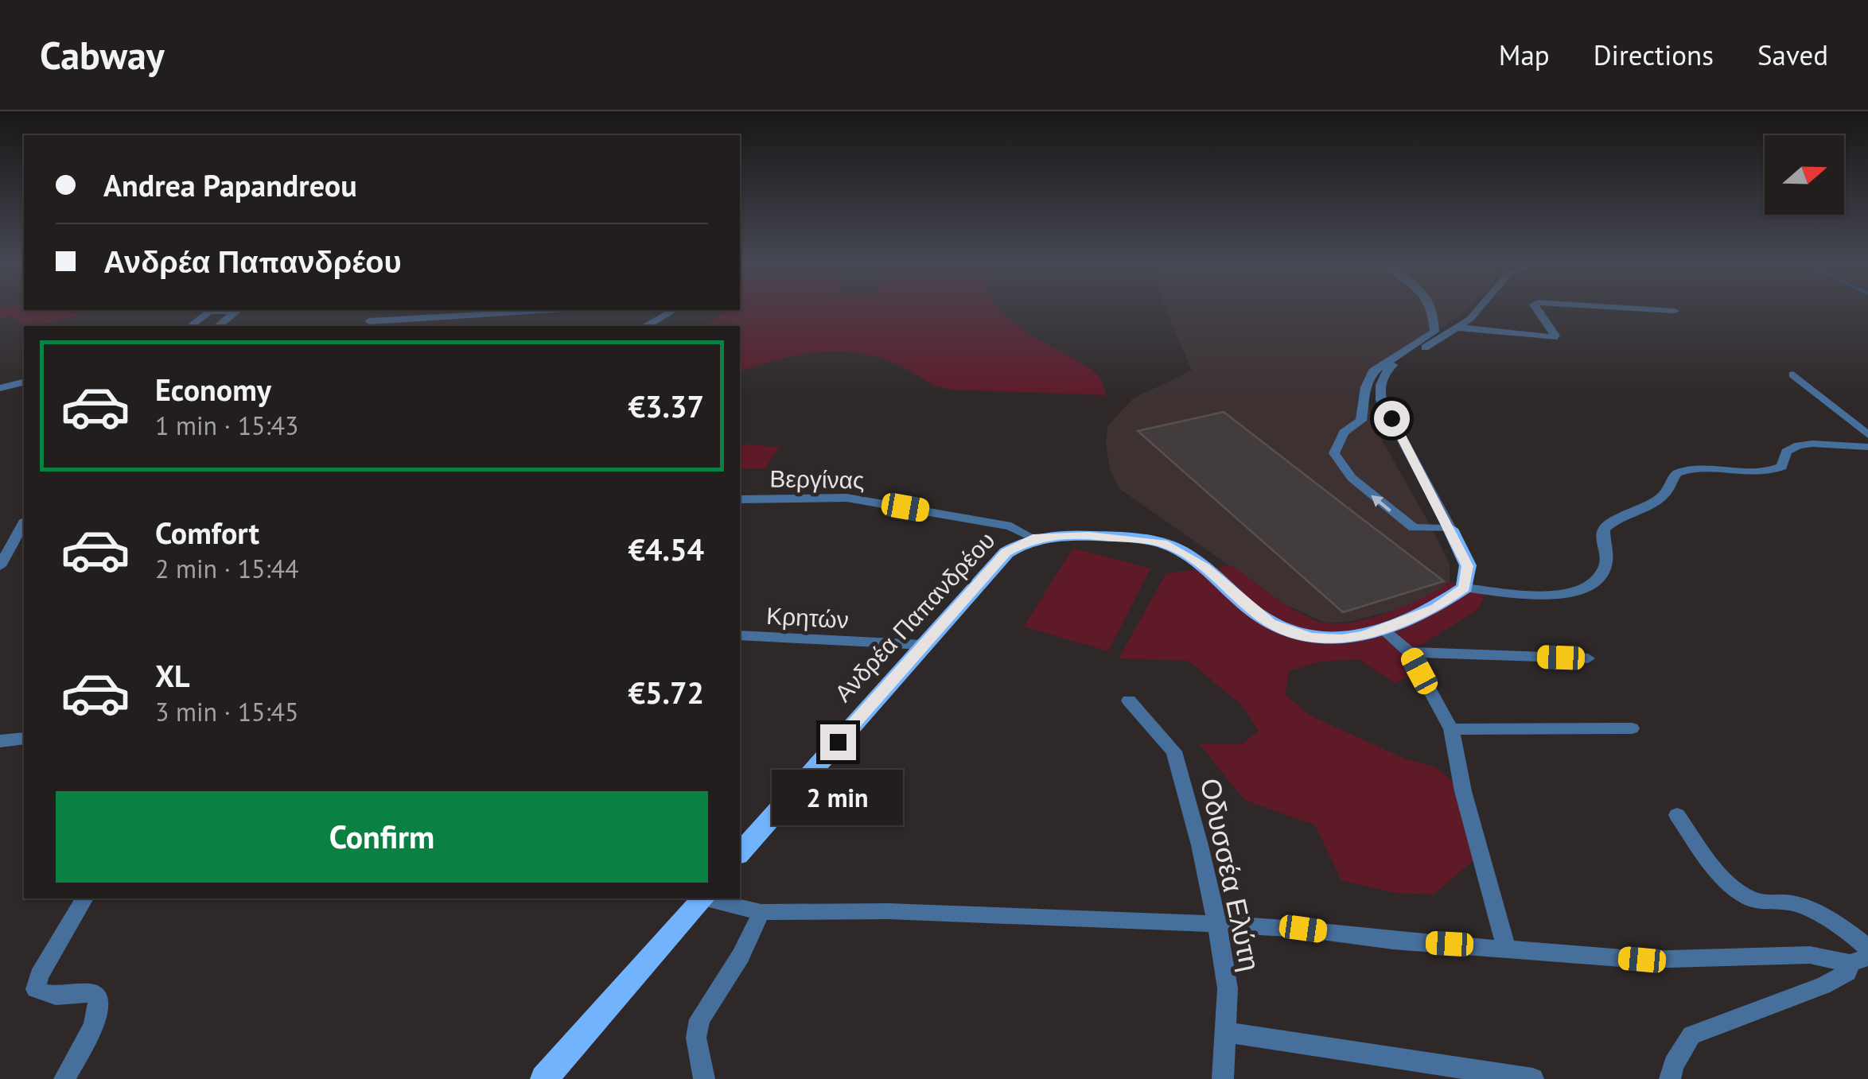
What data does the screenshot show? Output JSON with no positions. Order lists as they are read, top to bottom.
{
  "streets": {
    "main road": ["Ανδρέα Παπανδρέου"],
    "street": ["Βεργίνας", "Κρητών", "Οδυσσέα Ελύτη"]
  },
  "crossings": [
    ["Βεργίνας", "Ανδρέα Παπανδρέου"],
    ["Ανδρέα Παπανδρέου", "Κρητών"]
  ],
  "north": "right",
  "page": {
    "header": "Cabway",
    "nav": ["Map", "Directions", "Saved"],
    "banner": ["Andrea Papandreou", "Ανδρέα Παπανδρέου"],
    "list": [
      {
        "name": "Economy",
        "note": "1 min · 15:43",
        "value": "€3.37"
      },
      {
        "name": "Comfort",
        "note": "2 min · 15:44",
        "value": "€4.54"
      },
      {
        "name": "XL",
        "note": "3 min · 15:45",
        "value": "€5.72"
      }
    ],
    "bubble": "2 min",
    "buttons": "Confirm"
  }
}
